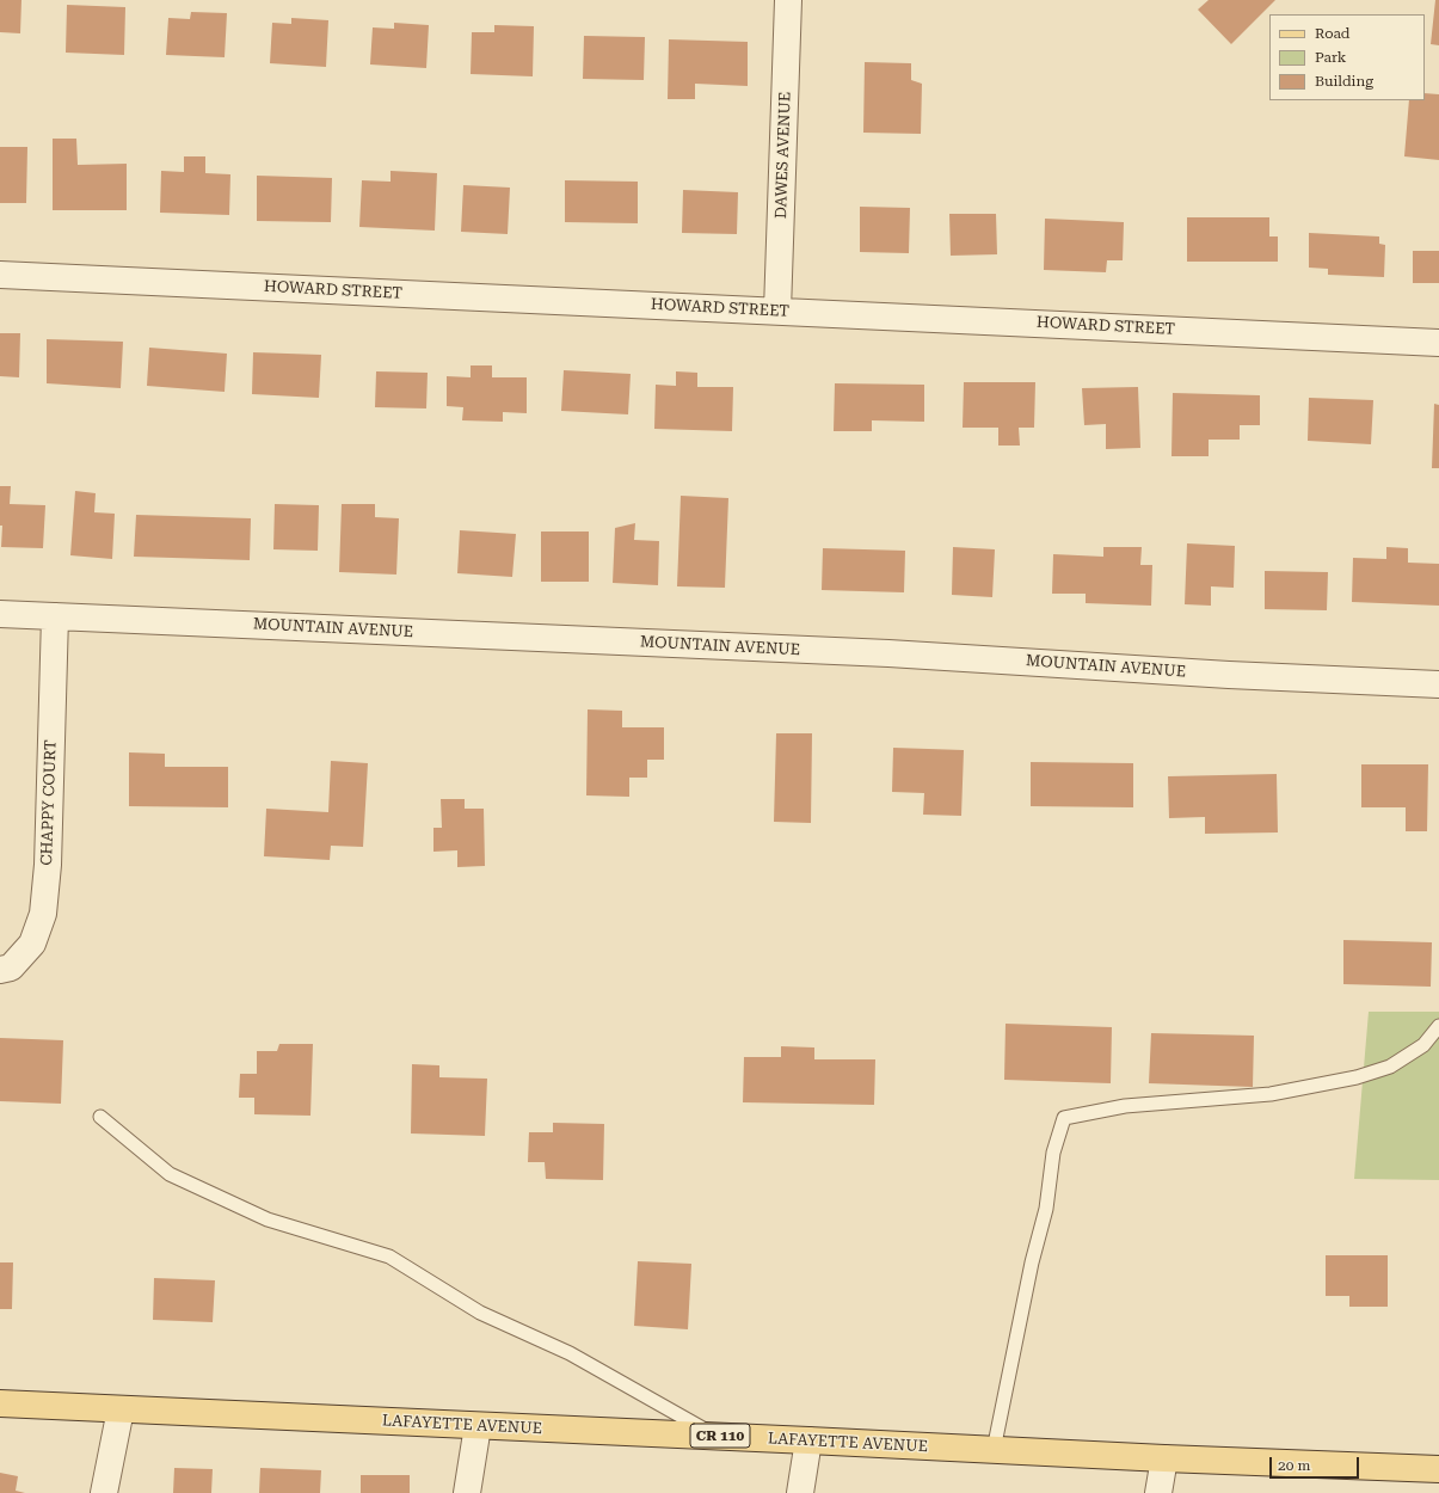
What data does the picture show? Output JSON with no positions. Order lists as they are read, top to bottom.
{
  "streets": {
    "main road": ["LAFAYETTE AVENUE", "CR 110"],
    "street": [
      "DAWES AVENUE",
      "HOWARD STREET",
      "MOUNTAIN AVENUE",
      "CHAPPY COURT"
    ]
  },
  "crossings": [
    ["DAWES AVENUE", "HOWARD STREET"],
    ["MOUNTAIN AVENUE", "CHAPPY COURT"]
  ],
  "legend": ["Road", "Park", "Building"],
  "scale_bar": "20 m"
}
